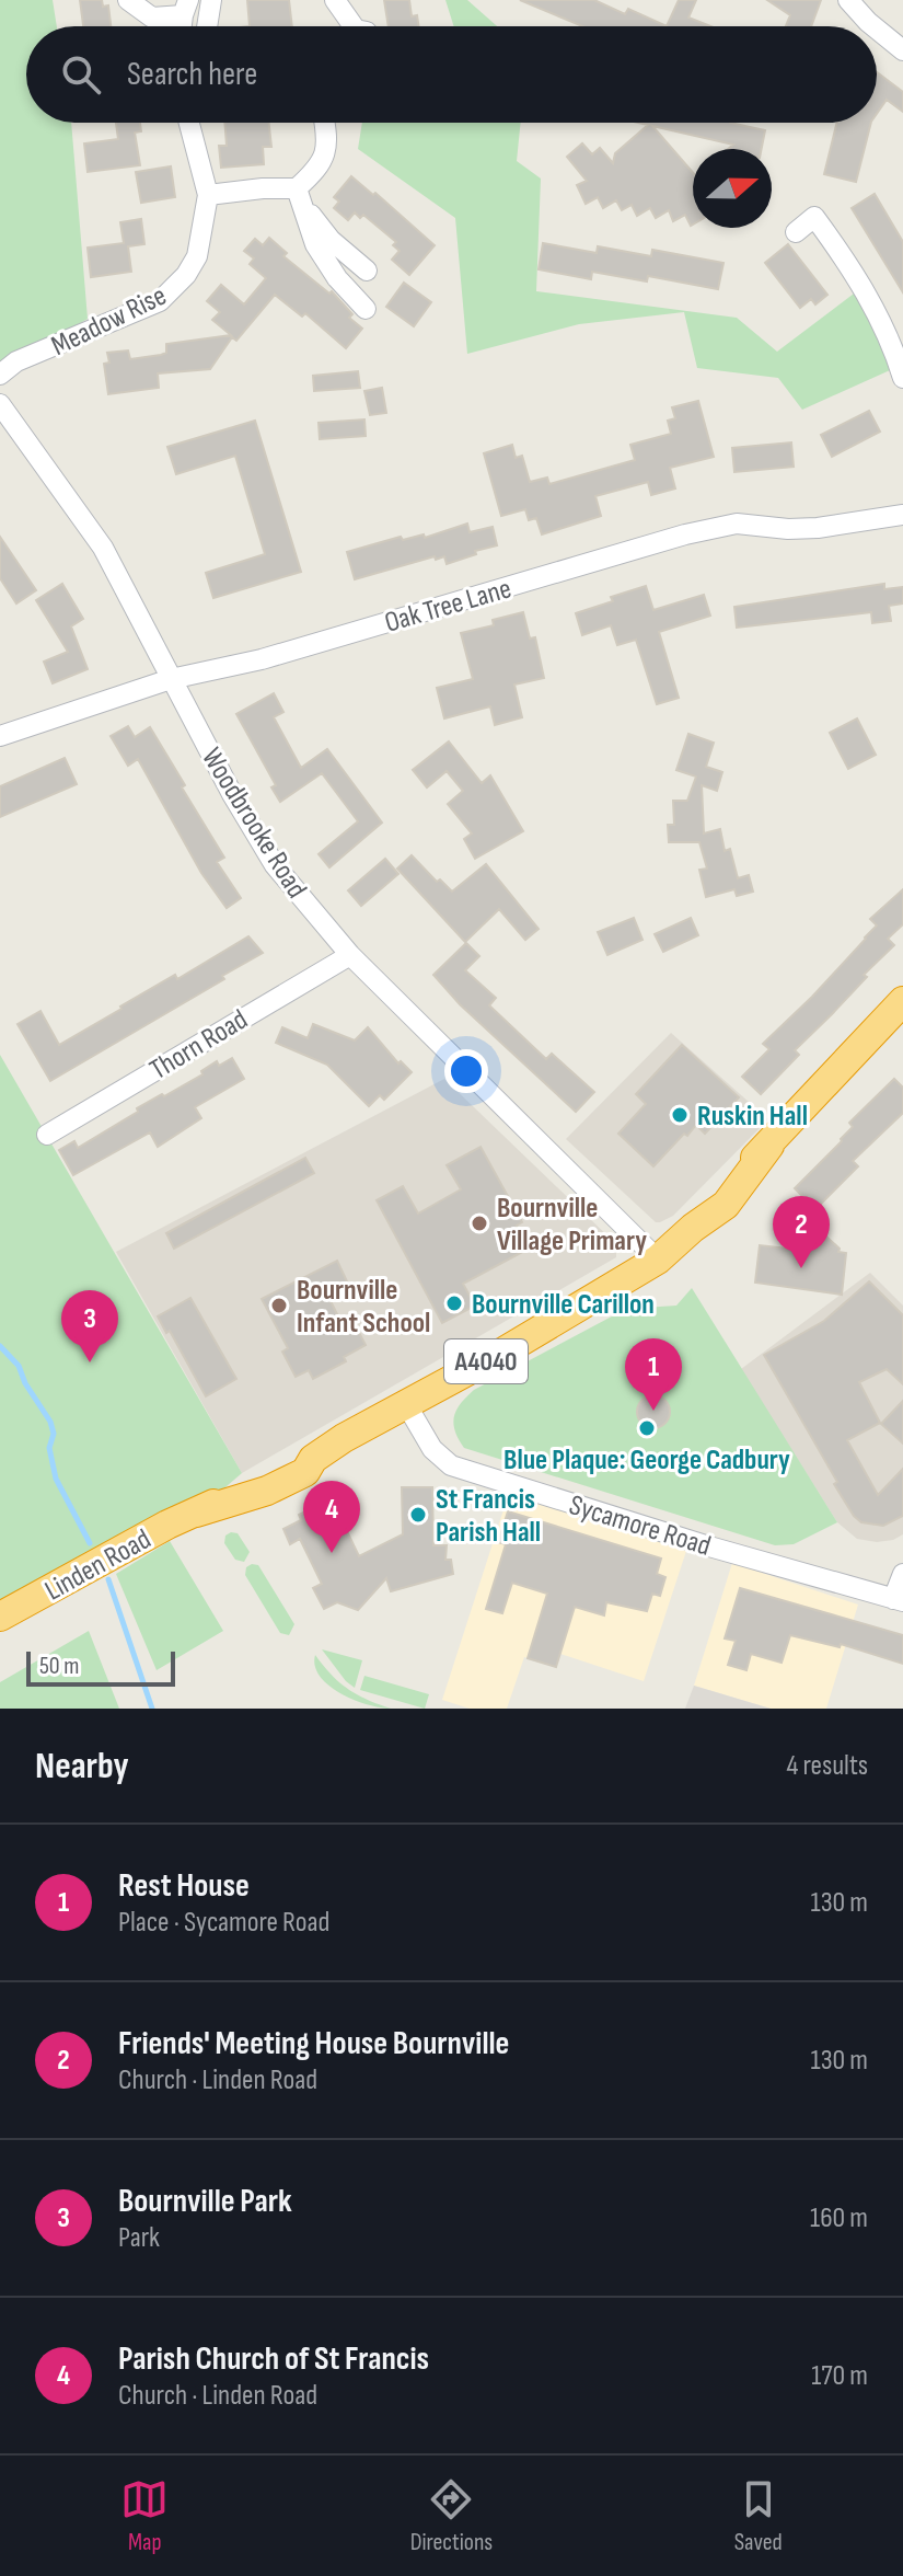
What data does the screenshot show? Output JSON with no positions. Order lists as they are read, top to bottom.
{
  "streets": {
    "highway": ["A4040", "Linden Road"],
    "street": [
      "Meadow Rise",
      "Oak Tree Lane",
      "Woodbrooke Road",
      "Thorn Road",
      "Sycamore Road"
    ]
  },
  "crossings": [
    ["Oak Tree Lane", "Woodbrooke Road"],
    ["Woodbrooke Road", "Thorn Road"],
    ["Woodbrooke Road", "Linden Road"],
    ["Sycamore Road", "Linden Road"]
  ],
  "places": [
    "Ruskin Hall",
    "Bournville Village Primary",
    "Bournville Carillon",
    "Bournville Infant School",
    "Blue Plaque: George Cadbury",
    "St Francis Parish Hall"
  ],
  "scale_bar": "50 m",
  "north": "right",
  "page": {
    "search": "Search here",
    "pins": [
      "2",
      "3",
      "1",
      "4"
    ],
    "scale": "50 m",
    "heading": ["Nearby", "4 results"],
    "list": [
      {
        "mark": "1",
        "name": "Rest House",
        "note": "Place · Sycamore Road",
        "value": "130 m"
      },
      {
        "mark": "2",
        "name": "Friends' Meeting House Bournville",
        "note": "Church · Linden Road",
        "value": "130 m"
      },
      {
        "mark": "3",
        "name": "Bournville Park",
        "note": "Park",
        "value": "160 m"
      },
      {
        "mark": "4",
        "name": "Parish Church of St Francis",
        "note": "Church · Linden Road",
        "value": "170 m"
      }
    ],
    "nav": ["Map", "Directions", "Saved"]
  }
}
